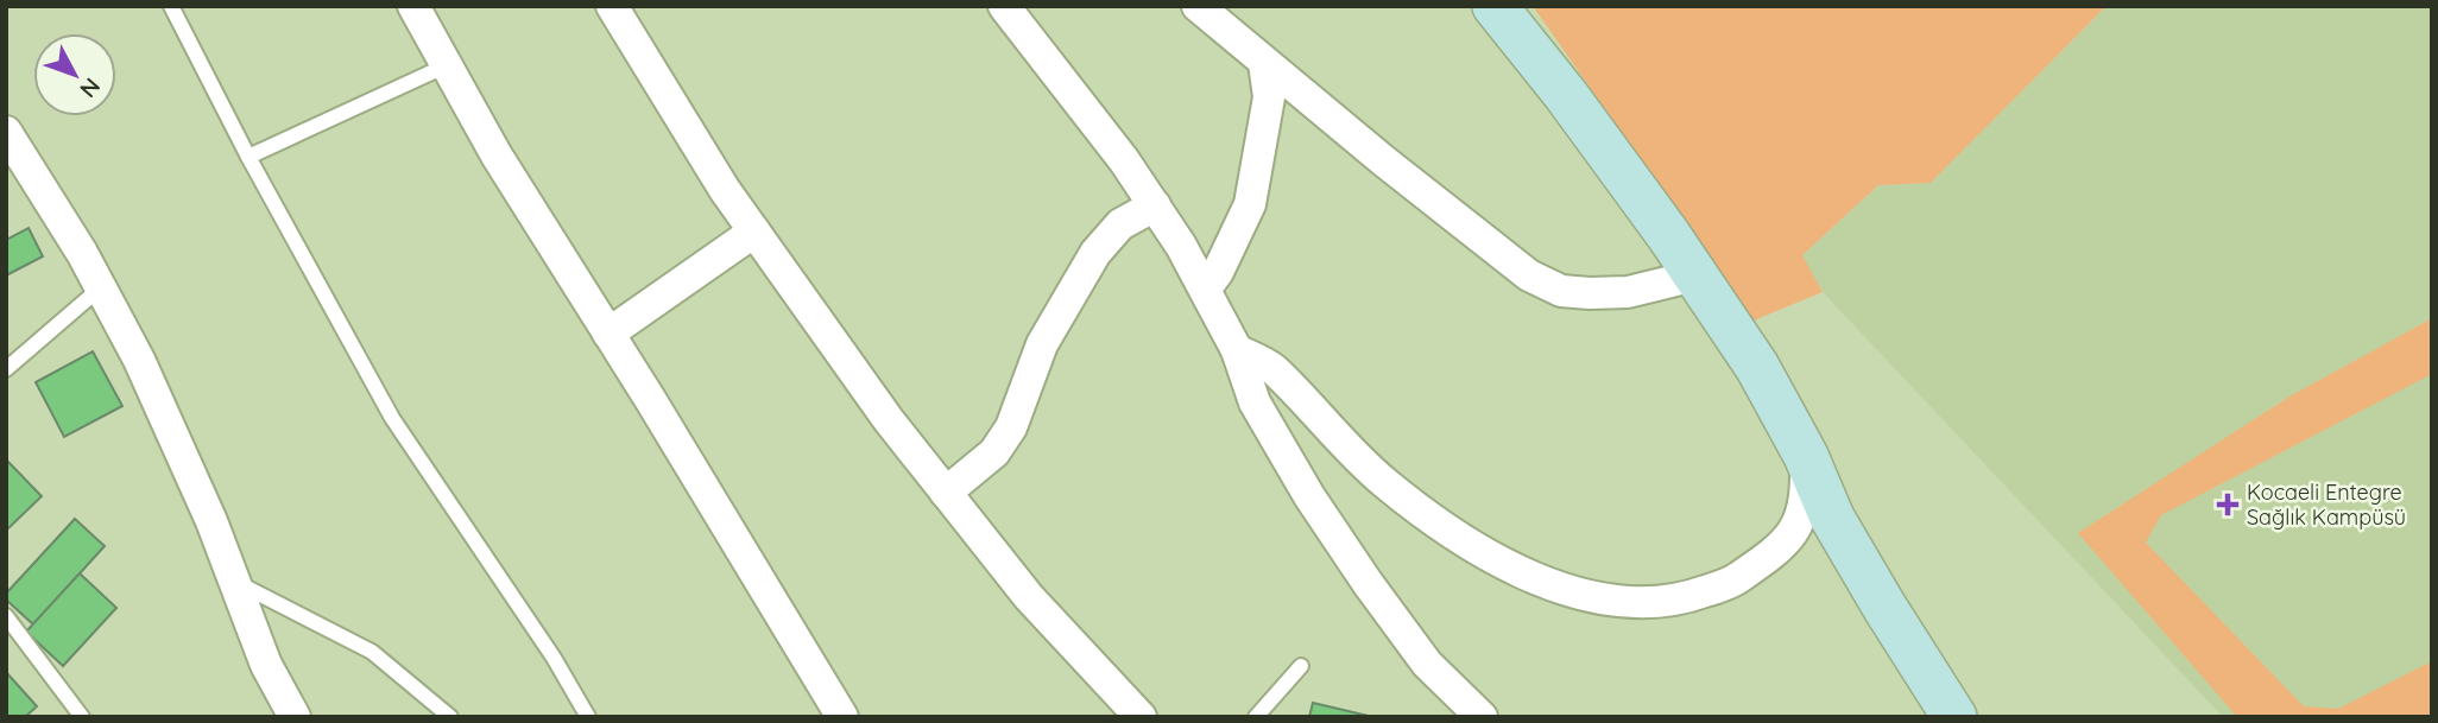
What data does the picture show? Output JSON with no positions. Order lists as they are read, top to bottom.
{
  "places": {
    "health": ["Kocaeli Entegre Sağlık Kampüsü"]
  },
  "north": "bottom right"
}
